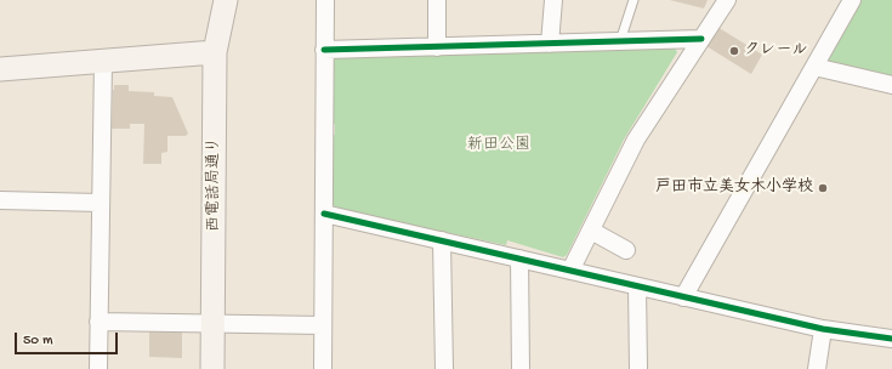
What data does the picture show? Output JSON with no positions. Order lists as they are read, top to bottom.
{
  "streets": {
    "street": ["西電話局通り"]
  },
  "parks": ["新田公園"],
  "places": ["クレール", "戸田市立美女木小学校"],
  "scale_bar": "50 m"
}
